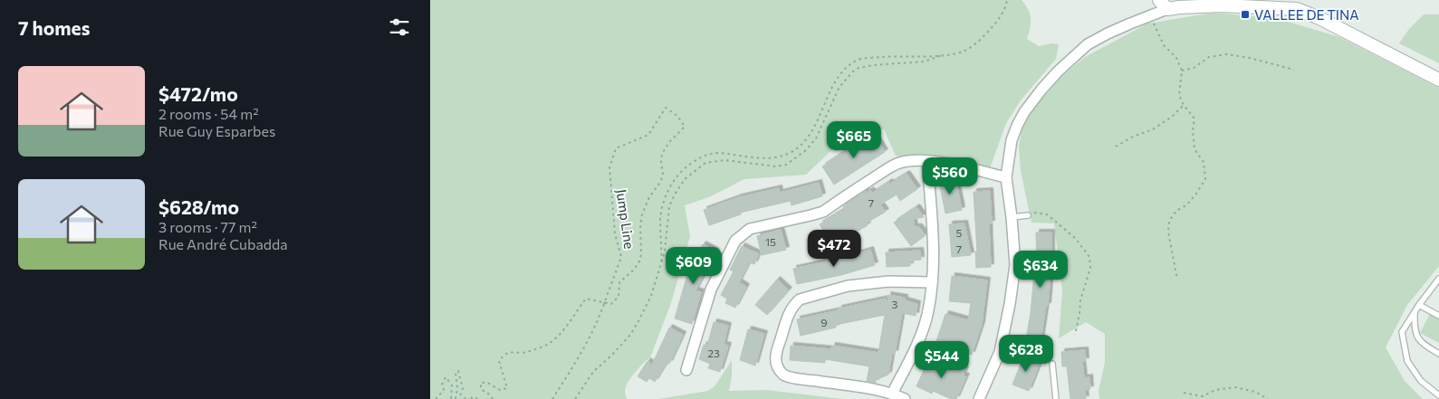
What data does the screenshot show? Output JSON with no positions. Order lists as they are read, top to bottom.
{
  "streets": {
    "path": ["Jump Line"]
  },
  "places": {
    "transit": ["VALLEE DE TINA"]
  },
  "house_numbers": [
    "7",
    "5",
    "15",
    "7",
    "3",
    "9",
    "23"
  ],
  "page": {
    "heading": "7 homes",
    "list": [
      {
        "name": "$472/mo",
        "note": "2 rooms · 54 m² · Rue Guy Esparbes"
      },
      {
        "name": "$628/mo",
        "note": "3 rooms · 77 m² · Rue André Cubadda"
      }
    ],
    "price": [
      "$665",
      "$560",
      "$472",
      "$609",
      "$634",
      "$628",
      "$544"
    ]
  }
}
